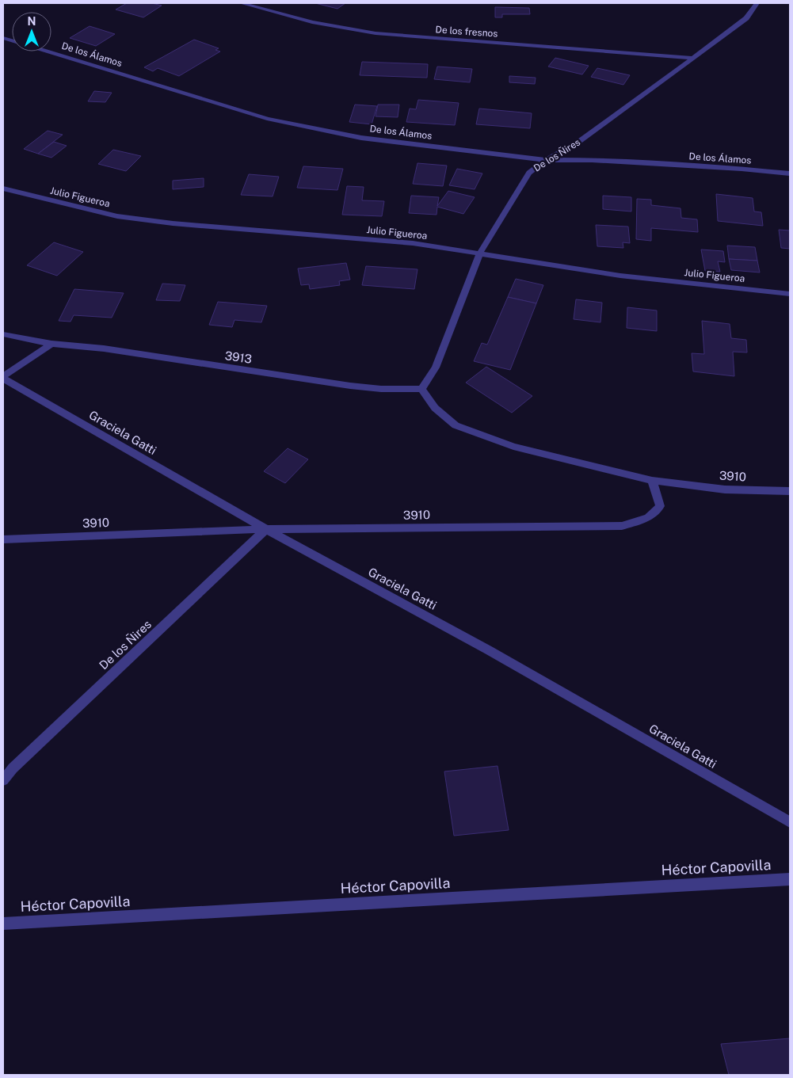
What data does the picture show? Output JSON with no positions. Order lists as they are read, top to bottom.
{
  "streets": {
    "street": [
      "De los fresnos",
      "De los Álamos",
      "De los Ñires",
      "Julio Figueroa",
      "3913",
      "Graciela Gatti",
      "3910",
      "Héctor Capovilla"
    ]
  },
  "crossings": [
    ["De los fresnos", "De los Ñires"],
    ["De los Álamos", "De los Ñires"],
    ["De los Ñires", "Julio Figueroa"],
    ["De los Ñires", "3913"],
    ["De los Ñires", "Graciela Gatti"],
    ["De los Ñires", "3910"],
    ["Graciela Gatti", "3910"]
  ],
  "north": "top"
}
